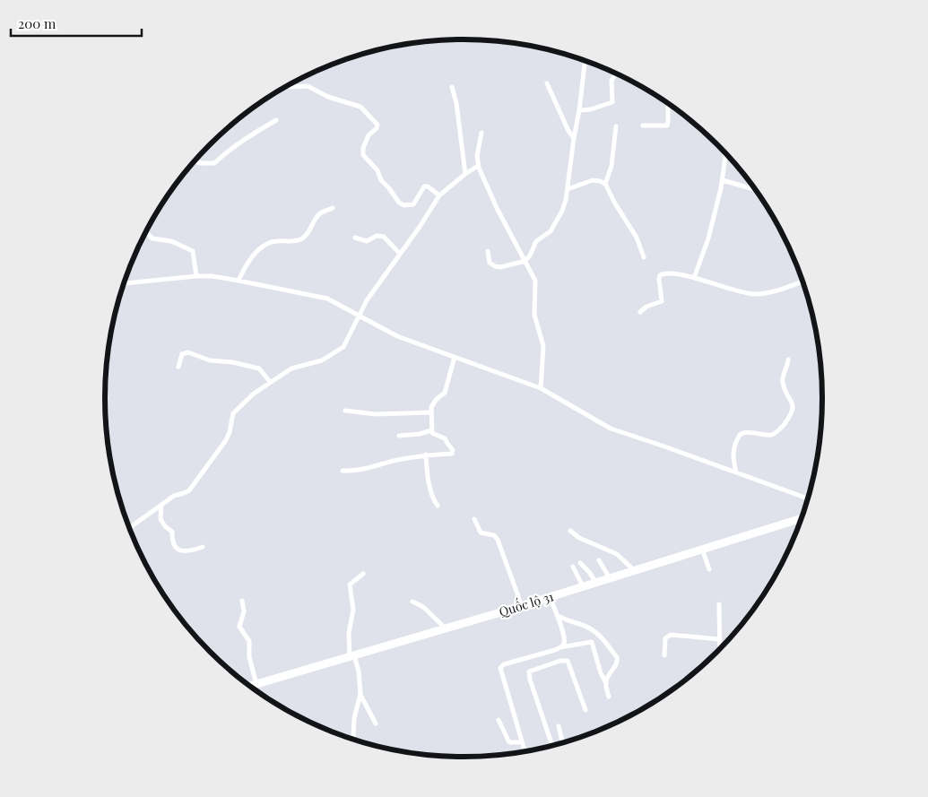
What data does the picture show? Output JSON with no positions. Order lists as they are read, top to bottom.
{
  "streets": {
    "highway": ["Quốc lộ 31"]
  },
  "scale_bar": "200 m"
}
